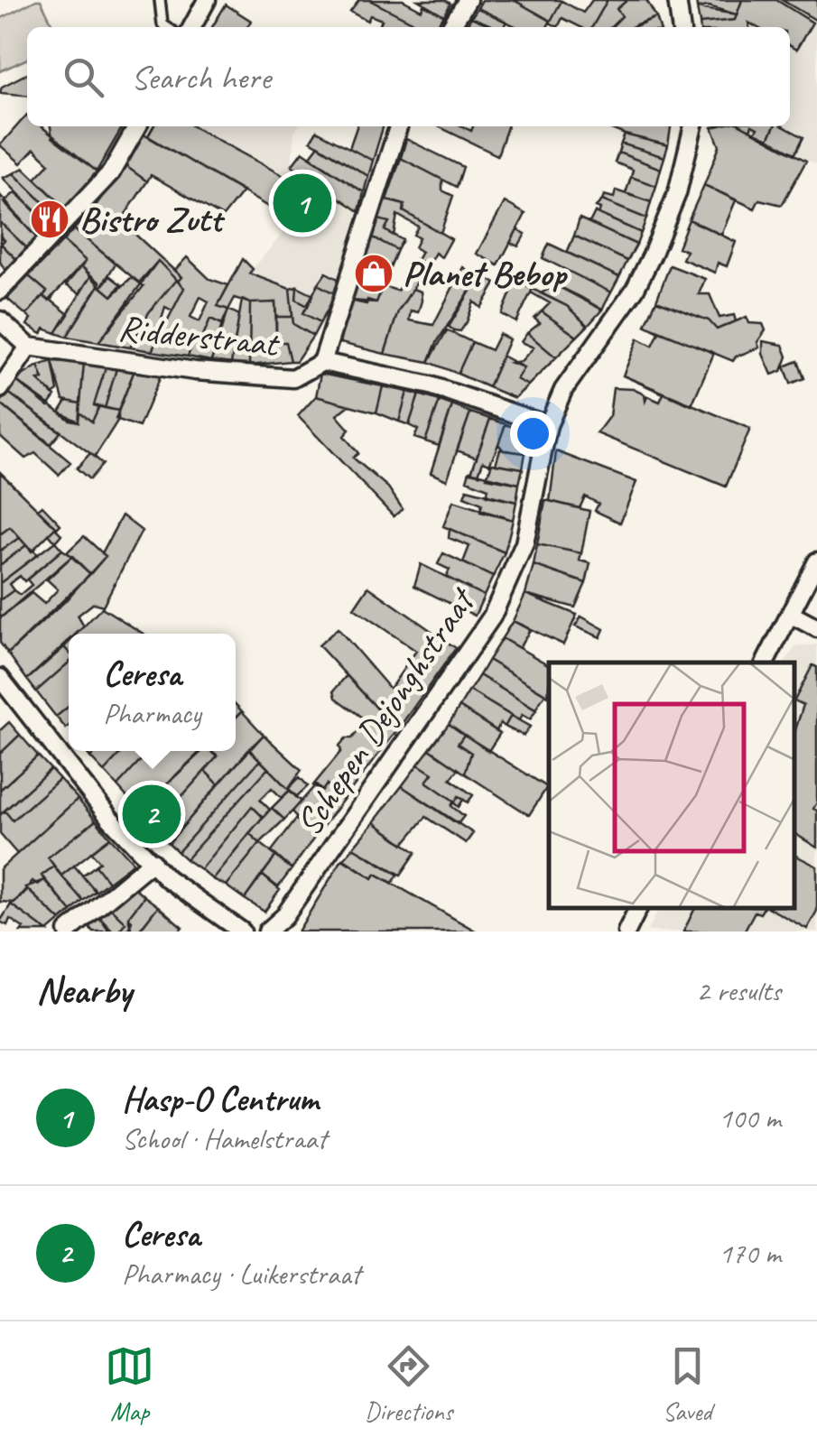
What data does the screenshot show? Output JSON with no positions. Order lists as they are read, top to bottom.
{
  "streets": {
    "street": ["Ridderstraat", "Schepen Dejonghstraat"]
  },
  "crossings": [
    ["Ridderstraat", "Schepen Dejonghstraat"]
  ],
  "places": {
    "restaurant": ["Bistro Zutt"],
    "shop": ["Planet Bebop"]
  },
  "page": {
    "search": "Search here",
    "pins": ["1", "2"],
    "popup": ["Ceresa", "Pharmacy"],
    "heading": ["Nearby", "2 results"],
    "list": [
      {
        "mark": "1",
        "name": "Hasp-O Centrum",
        "note": "School · Hamelstraat",
        "value": "100 m"
      },
      {
        "mark": "2",
        "name": "Ceresa",
        "note": "Pharmacy · Luikerstraat",
        "value": "170 m"
      }
    ],
    "nav": ["Map", "Directions", "Saved"]
  }
}
